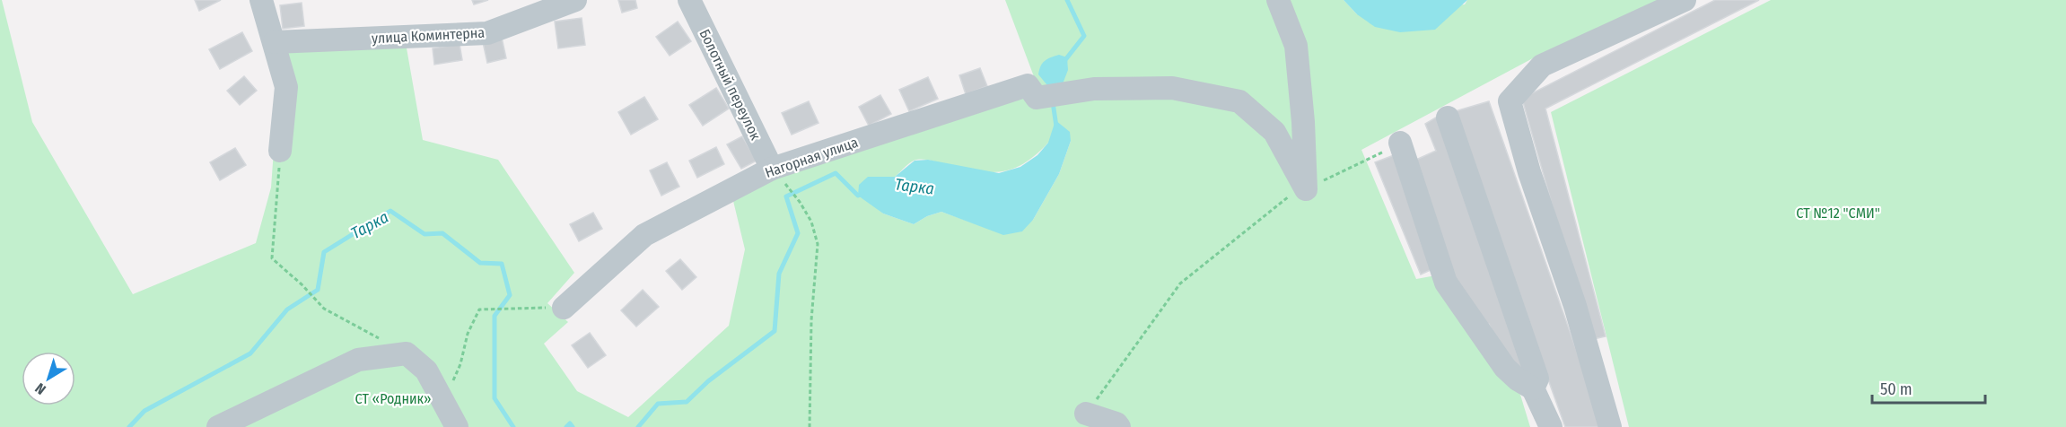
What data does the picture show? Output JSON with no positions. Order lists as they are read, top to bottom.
{
  "streets": {
    "street": ["улица Коминтерна", "Болотный переулок", "Нагорная улица"]
  },
  "crossings": [
    ["Болотный переулок", "Нагорная улица"]
  ],
  "water": ["Тарка"],
  "parks": ["СТ №12 \"СМИ\"", "СТ «Родник»"],
  "scale_bar": "50 m",
  "north": "bottom left"
}
